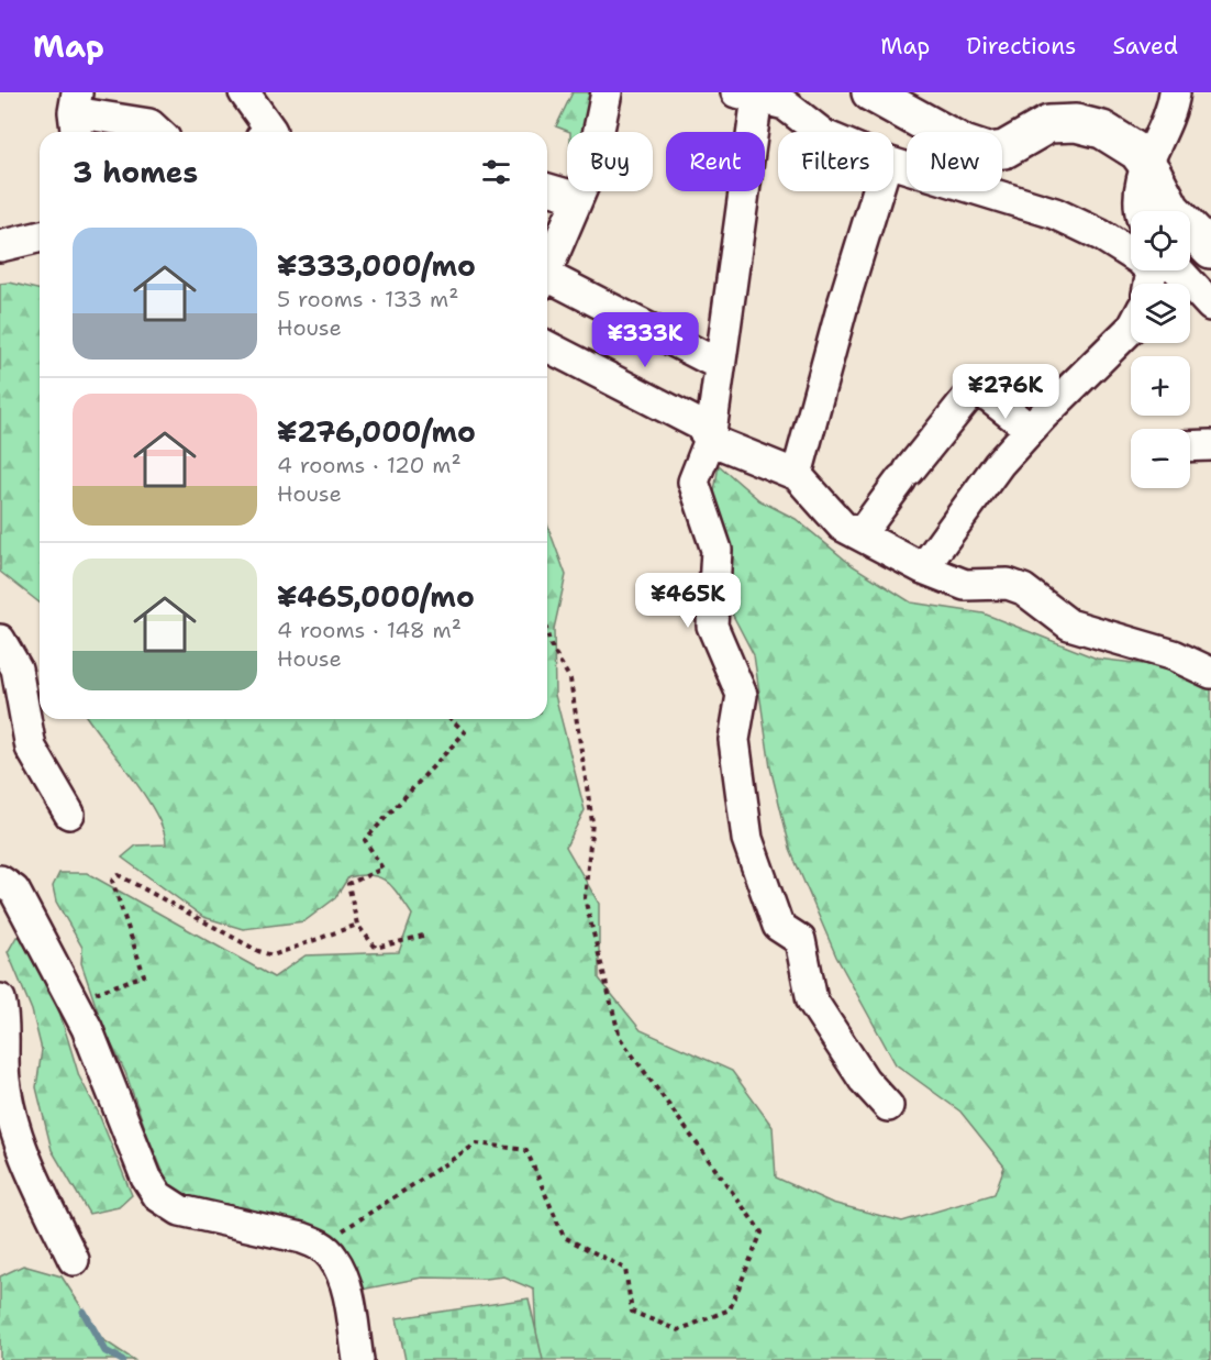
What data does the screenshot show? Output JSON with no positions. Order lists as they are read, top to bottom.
{
  "page": {
    "header": "Map",
    "nav": ["Map", "Directions", "Saved"],
    "chip": [
      "Buy",
      "Rent",
      "Filters",
      "New"
    ],
    "heading": "3 homes",
    "map_buttons": ["+", "−"],
    "list": [
      {
        "name": "¥333,000/mo",
        "note": "5 rooms · 133 m² · House"
      },
      {
        "name": "¥276,000/mo",
        "note": "4 rooms · 120 m² · House"
      },
      {
        "name": "¥465,000/mo",
        "note": "4 rooms · 148 m² · House"
      }
    ],
    "price": ["¥333K", "¥276K", "¥465K"]
  }
}
